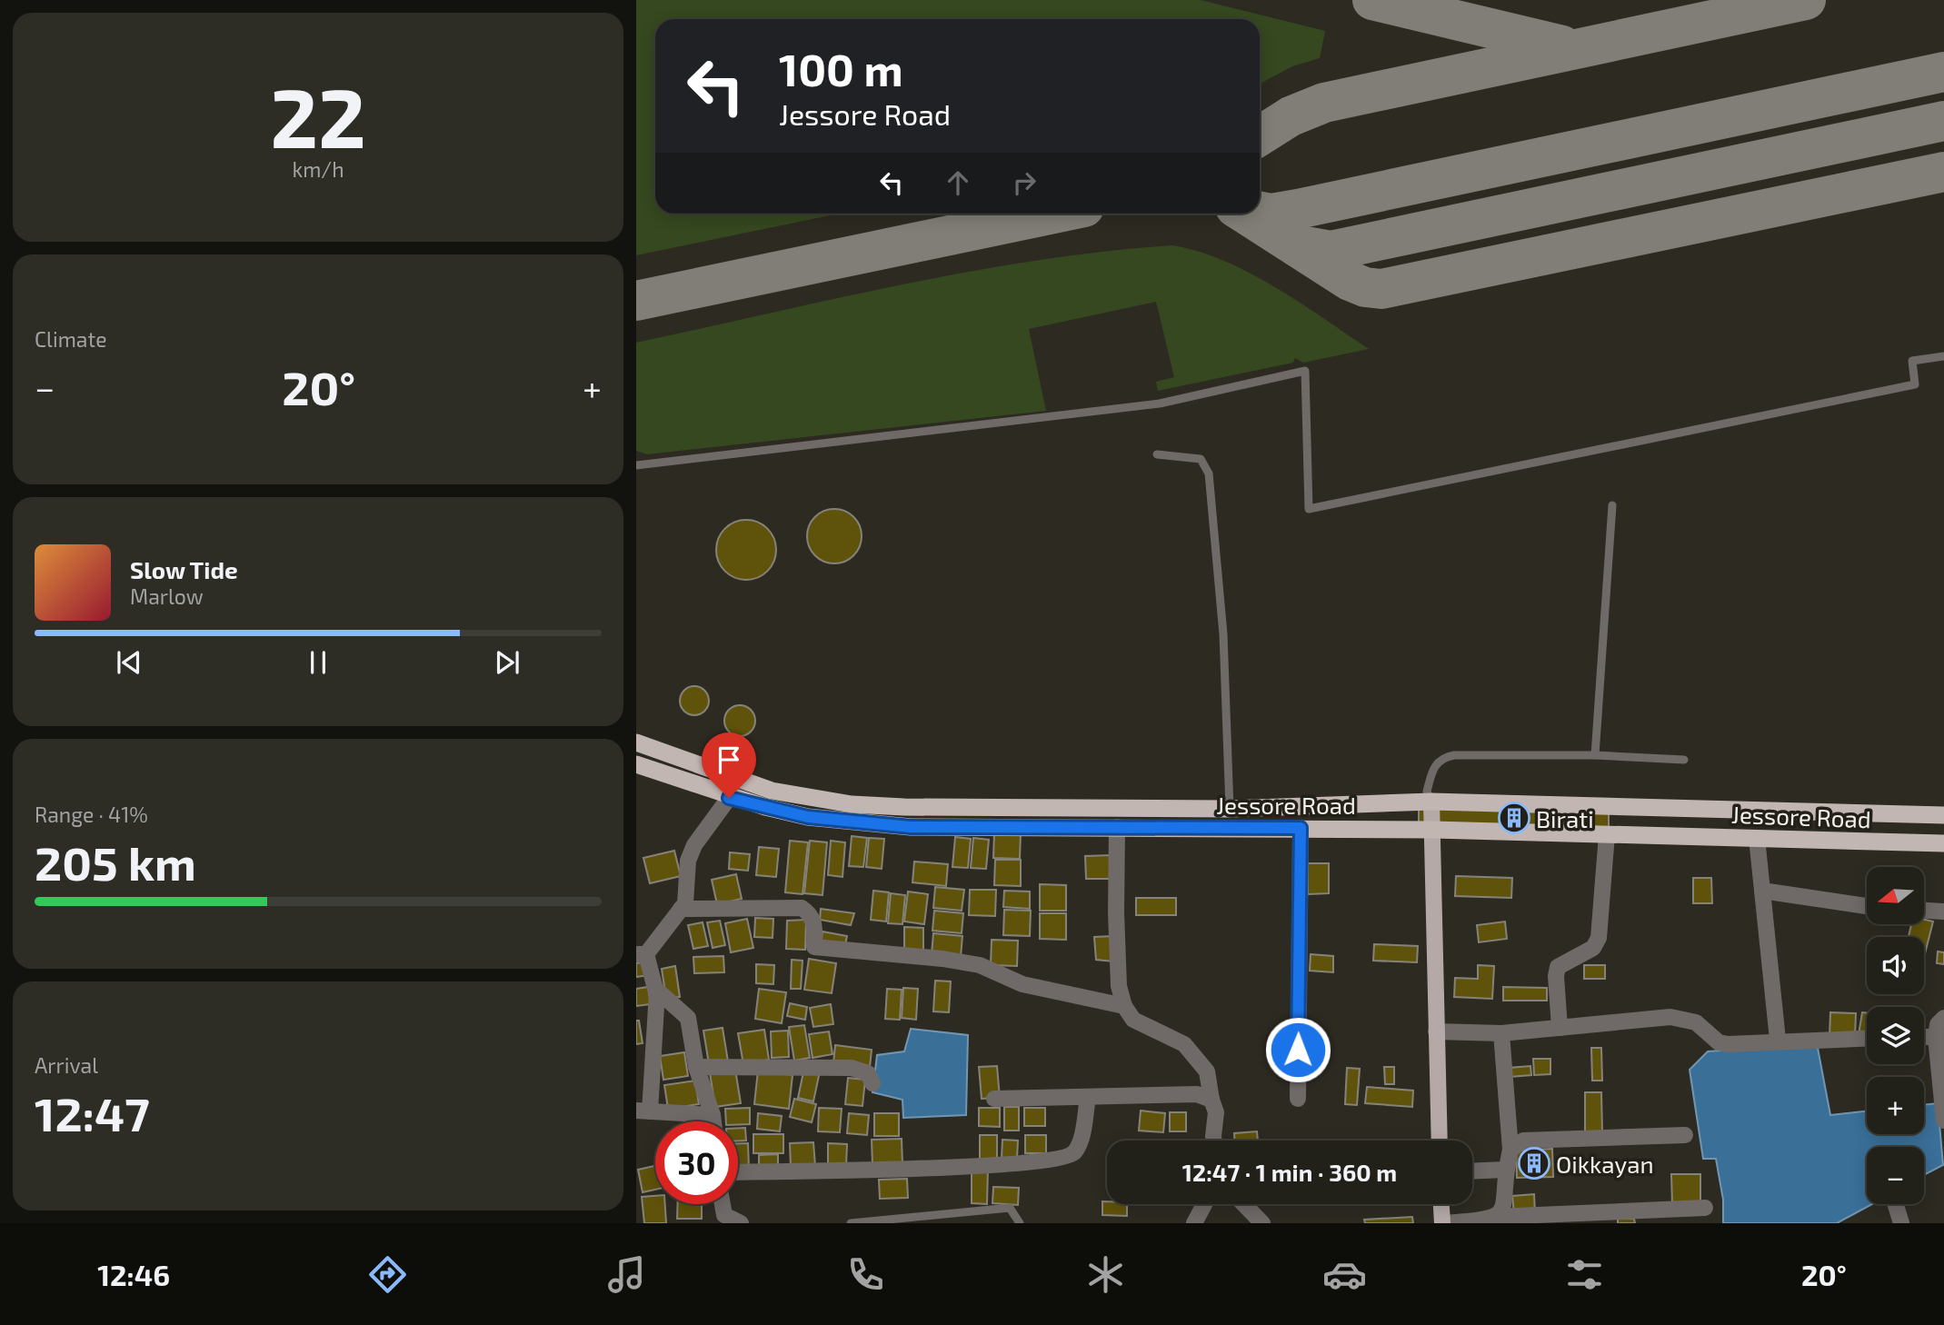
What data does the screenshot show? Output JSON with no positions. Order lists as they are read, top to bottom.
{
  "streets": {
    "highway": ["Jessore Road"]
  },
  "places": {
    "building": ["Birati", "Oikkayan"]
  },
  "north": "left",
  "page": {
    "tile": [
      ["22", "km/h"],
      "Climate",
      ["Range · 41%", "205 km"],
      ["Arrival", "12:47"]
    ],
    "turn": ["100 m", "Jessore Road"],
    "heat": ["−", "20°", "+"],
    "song": ["Slow Tide", "Marlow"],
    "map_buttons": ["+", "−"],
    "limit": "30",
    "trip": "12:47 · 1 min · 360 m",
    "tabs": ["12:46", "20°"]
  }
}
